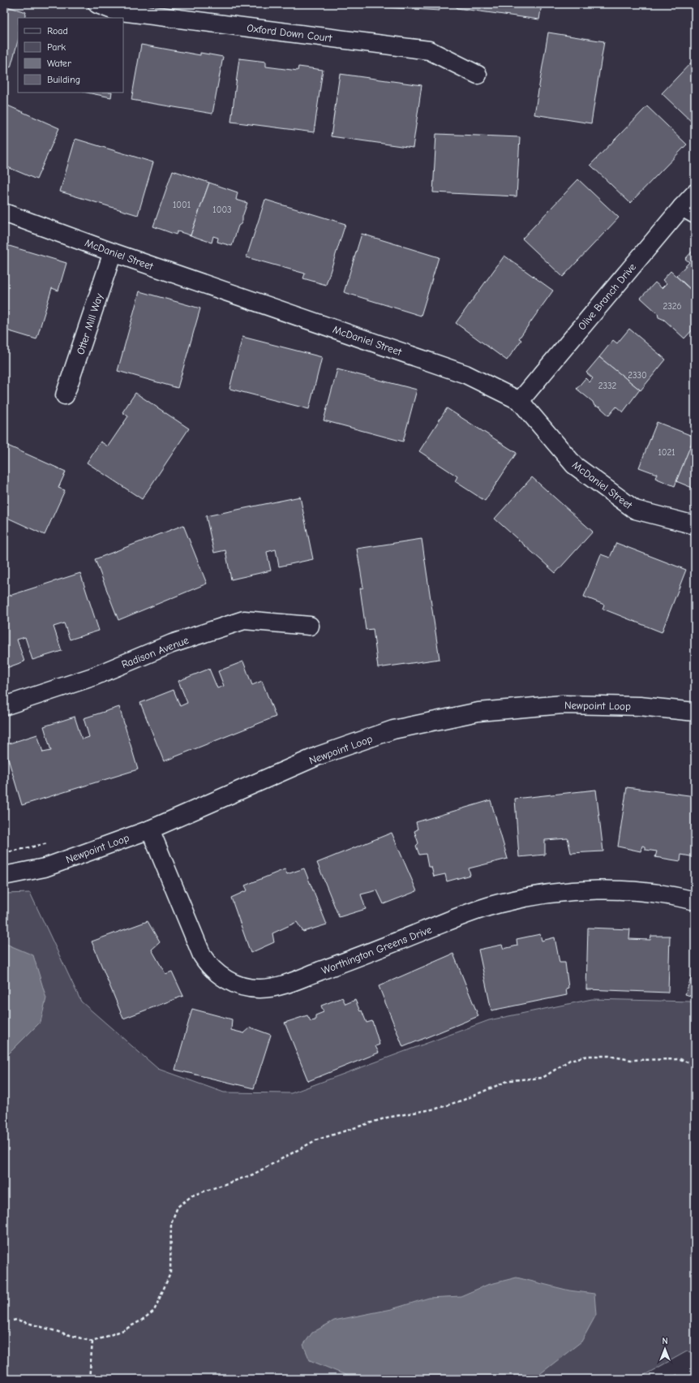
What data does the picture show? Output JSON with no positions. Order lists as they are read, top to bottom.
{
  "streets": {
    "street": [
      "Oxford Down Court",
      "McDaniel Street",
      "Olive Branch Drive",
      "Otter Mill Way",
      "Radison Avenue",
      "Newpoint Loop",
      "Worthington Greens Drive"
    ]
  },
  "crossings": [
    ["McDaniel Street", "Olive Branch Drive"],
    ["McDaniel Street", "Otter Mill Way"],
    ["Newpoint Loop", "Worthington Greens Drive"]
  ],
  "house_numbers": [
    "1001",
    "1003",
    "2326",
    "2330",
    "2332",
    "1021"
  ],
  "legend": [
    "Road",
    "Park",
    "Water",
    "Building"
  ],
  "north": "top"
}
